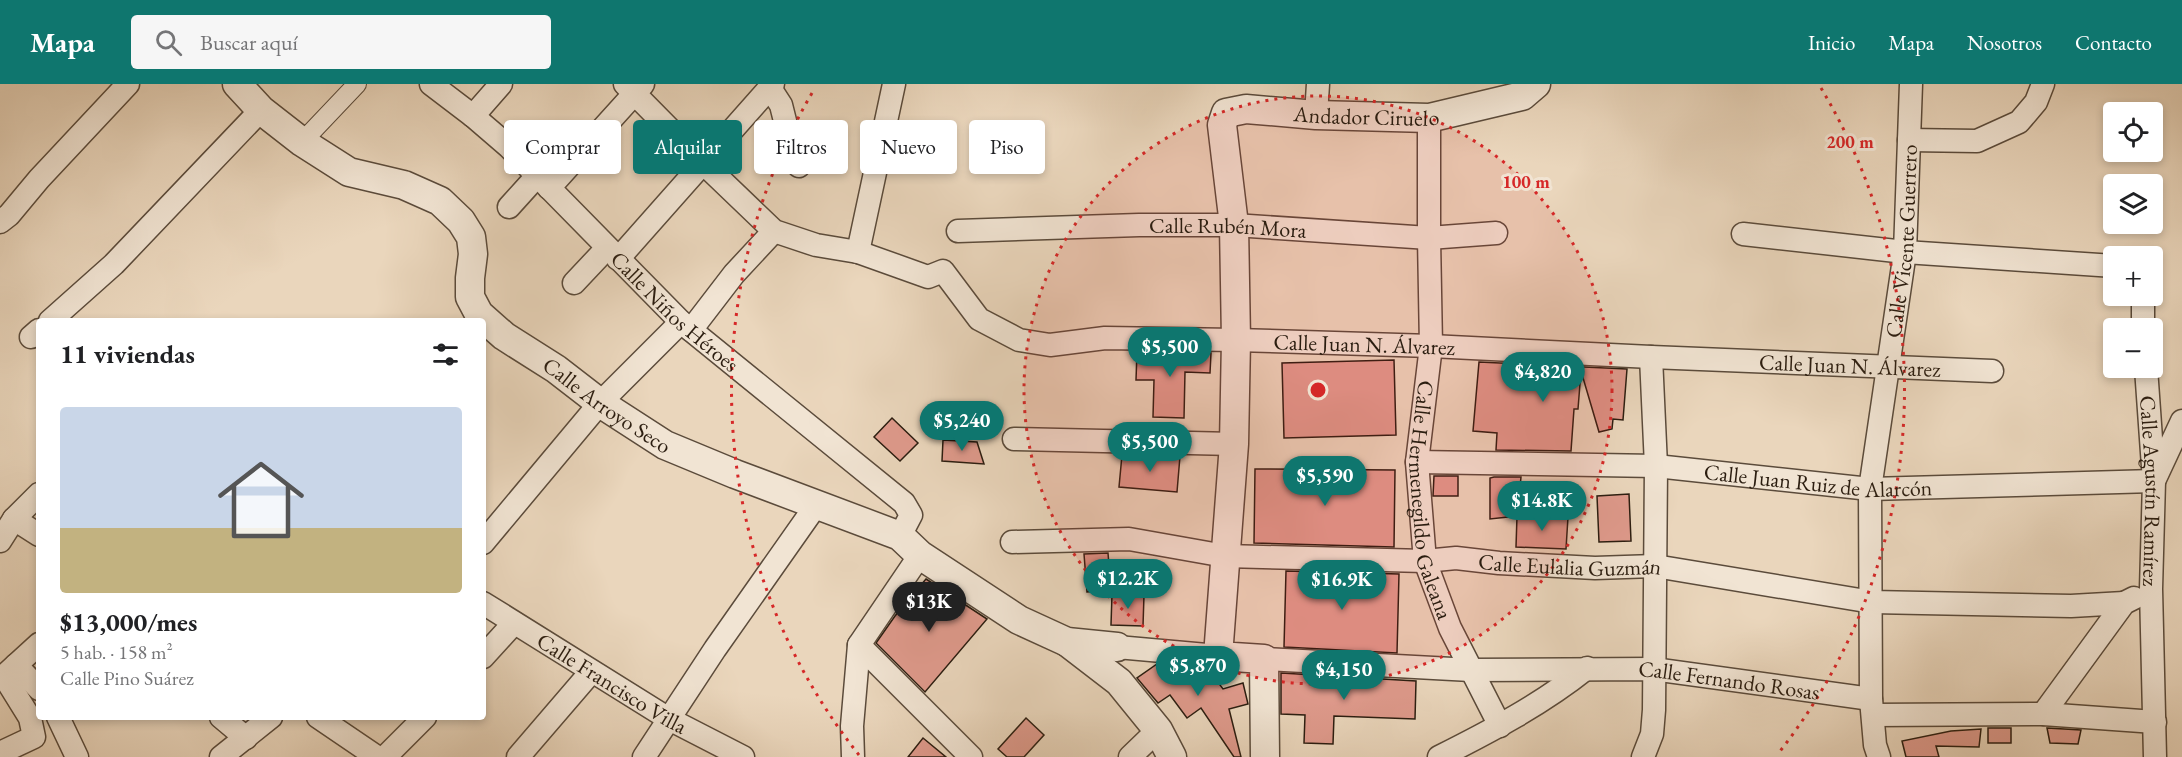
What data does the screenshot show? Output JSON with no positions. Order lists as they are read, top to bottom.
{
  "streets": {
    "street": [
      "Andador Ciruelo",
      "Calle Rubén Mora",
      "Calle Vicente Guerrero",
      "Calle Niños Héroes",
      "Calle Juan N. Álvarez",
      "Calle Arroyo Seco",
      "Calle Juan Ruiz de Alarcón",
      "Calle Agustín Ramírez",
      "Calle Hermenegildo Galeana",
      "Calle Eulalia Guzmán",
      "Calle Fernando Rosas",
      "Calle Francisco Villa"
    ]
  },
  "crossings": [
    ["Andador Ciruelo", "Calle Rubén Mora"],
    ["Andador Ciruelo", "Calle Hermenegildo Galeana"],
    ["Calle Rubén Mora", "Calle Hermenegildo Galeana"],
    ["Calle Vicente Guerrero", "Calle Juan N. Álvarez"],
    ["Calle Vicente Guerrero", "Calle Juan Ruiz de Alarcón"],
    ["Calle Vicente Guerrero", "Calle Eulalia Guzmán"],
    ["Calle Vicente Guerrero", "Calle Fernando Rosas"],
    ["Calle Niños Héroes", "Calle Arroyo Seco"],
    ["Calle Juan N. Álvarez", "Calle Hermenegildo Galeana"],
    ["Calle Arroyo Seco", "Calle Fernando Rosas"],
    ["Calle Juan Ruiz de Alarcón", "Calle Agustín Ramírez"],
    ["Calle Juan Ruiz de Alarcón", "Calle Hermenegildo Galeana"],
    ["Calle Agustín Ramírez", "Calle Eulalia Guzmán"],
    ["Calle Agustín Ramírez", "Calle Fernando Rosas"],
    ["Calle Hermenegildo Galeana", "Calle Eulalia Guzmán"],
    ["Calle Hermenegildo Galeana", "Calle Fernando Rosas"]
  ],
  "page": {
    "header": "Mapa",
    "search": "Buscar aquí",
    "nav": [
      "Inicio",
      "Mapa",
      "Nosotros",
      "Contacto"
    ],
    "map_buttons": ["+", "−"],
    "chip": [
      "Comprar",
      "Alquilar",
      "Filtros",
      "Nuevo",
      "Piso"
    ],
    "heading": "11 viviendas",
    "price": [
      "$5,500",
      "$4,820",
      "$5,240",
      "$5,500",
      "$5,590",
      "$14.8K",
      "$12.2K",
      "$16.9K",
      "$13K",
      "$5,870",
      "$4,150"
    ],
    "list": [
      {
        "name": "$13,000/mes",
        "note": "5 hab. · 158 m² · Calle Pino Suárez"
      }
    ]
  },
  "rings": ["200 m", "100 m"]
}
